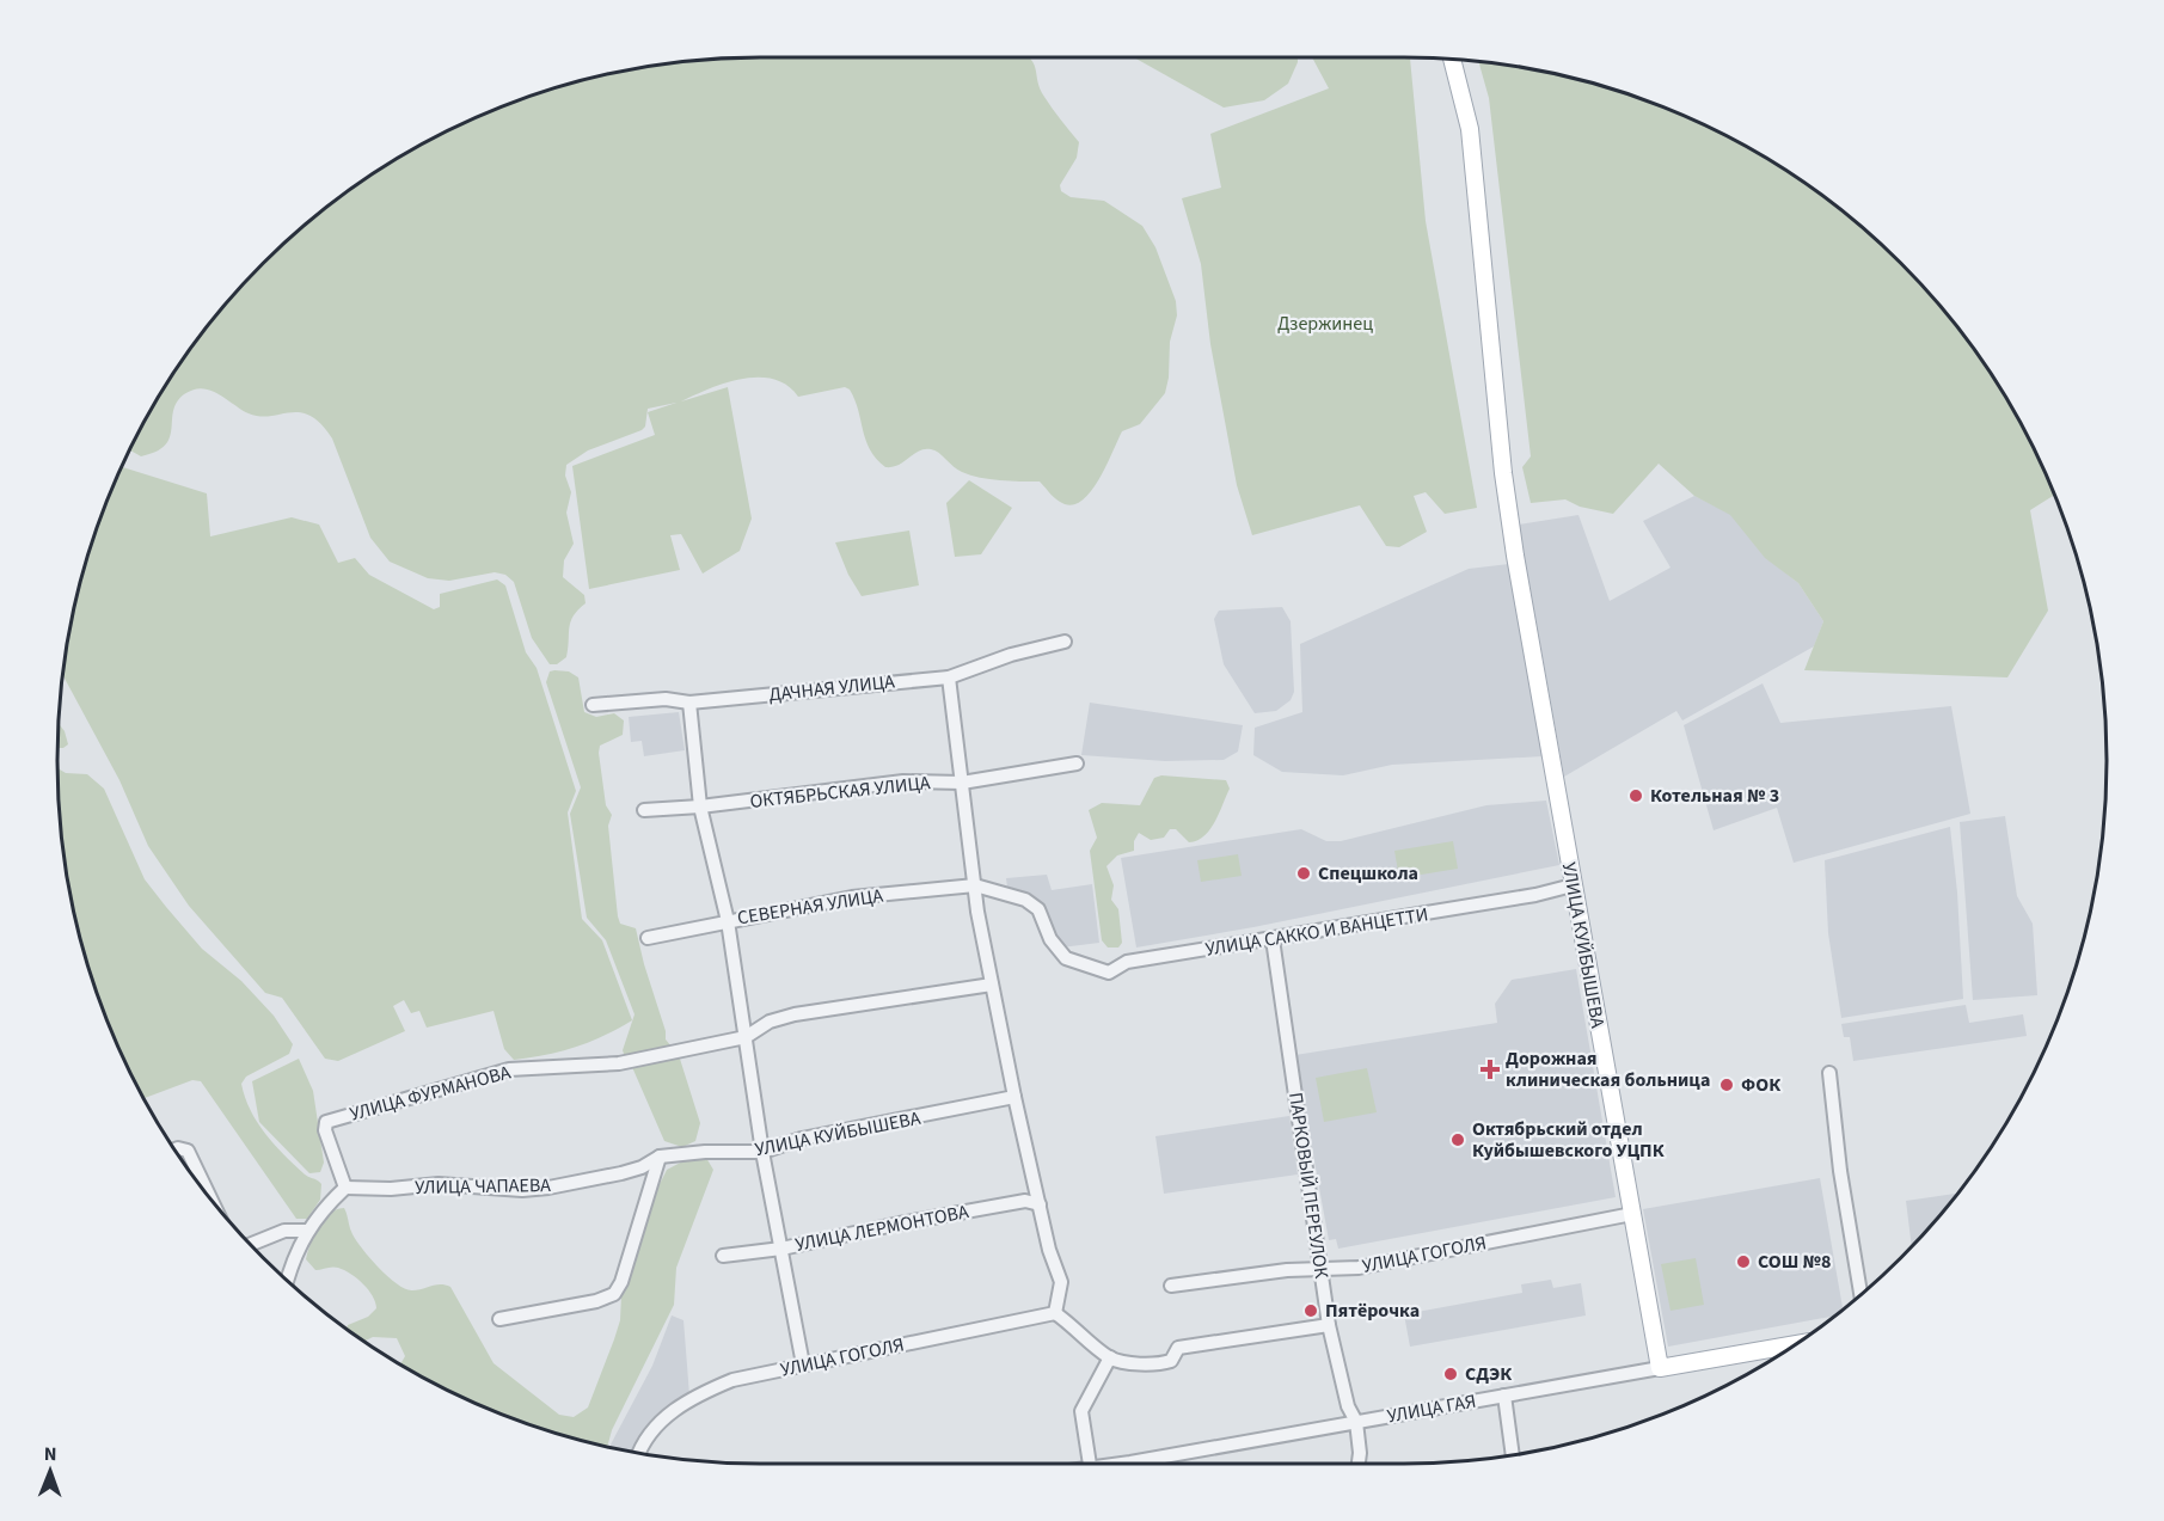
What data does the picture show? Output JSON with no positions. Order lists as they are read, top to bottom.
{
  "streets": {
    "main road": ["УЛИЦА КУЙБЫШЕВА", "УЛИЦА ГАЯ"],
    "street": [
      "ДАЧНАЯ УЛИЦА",
      "ОКТЯБРЬСКАЯ УЛИЦА",
      "СЕВЕРНАЯ УЛИЦА",
      "УЛИЦА САККО И ВАНЦЕТТИ",
      "УЛИЦА ФУРМАНОВА",
      "ПАРКОВЫЙ ПЕРЕУЛОК",
      "УЛИЦА ЧАПАЕВА",
      "УЛИЦА ЛЕРМОНТОВА",
      "УЛИЦА ГОГОЛЯ"
    ]
  },
  "crossings": [
    ["СЕВЕРНАЯ УЛИЦА", "УЛИЦА САККО И ВАНЦЕТТИ"],
    ["УЛИЦА САККО И ВАНЦЕТТИ", "УЛИЦА КУЙБЫШЕВА"],
    ["УЛИЦА САККО И ВАНЦЕТТИ", "ПАРКОВЫЙ ПЕРЕУЛОК"],
    ["УЛИЦА КУЙБЫШЕВА", "УЛИЦА ЧАПАЕВА"],
    ["УЛИЦА КУЙБЫШЕВА", "УЛИЦА ГОГОЛЯ"],
    ["УЛИЦА КУЙБЫШЕВА", "УЛИЦА ГАЯ"],
    ["УЛИЦА ФУРМАНОВА", "УЛИЦА ЧАПАЕВА"],
    ["ПАРКОВЫЙ ПЕРЕУЛОК", "УЛИЦА ГОГОЛЯ"],
    ["ПАРКОВЫЙ ПЕРЕУЛОК", "УЛИЦА ГАЯ"]
  ],
  "parks": ["Дзержинец"],
  "places": {
    "other": [
      "Котельная № 3",
      "Спецшкола",
      "ФОК",
      "Октябрьский отдел Куйбышевского УЦПК",
      "СОШ №8",
      "Пятёрочка",
      "СДЭК"
    ],
    "health": ["Дорожная клиническая больница"]
  },
  "north": "top"
}
